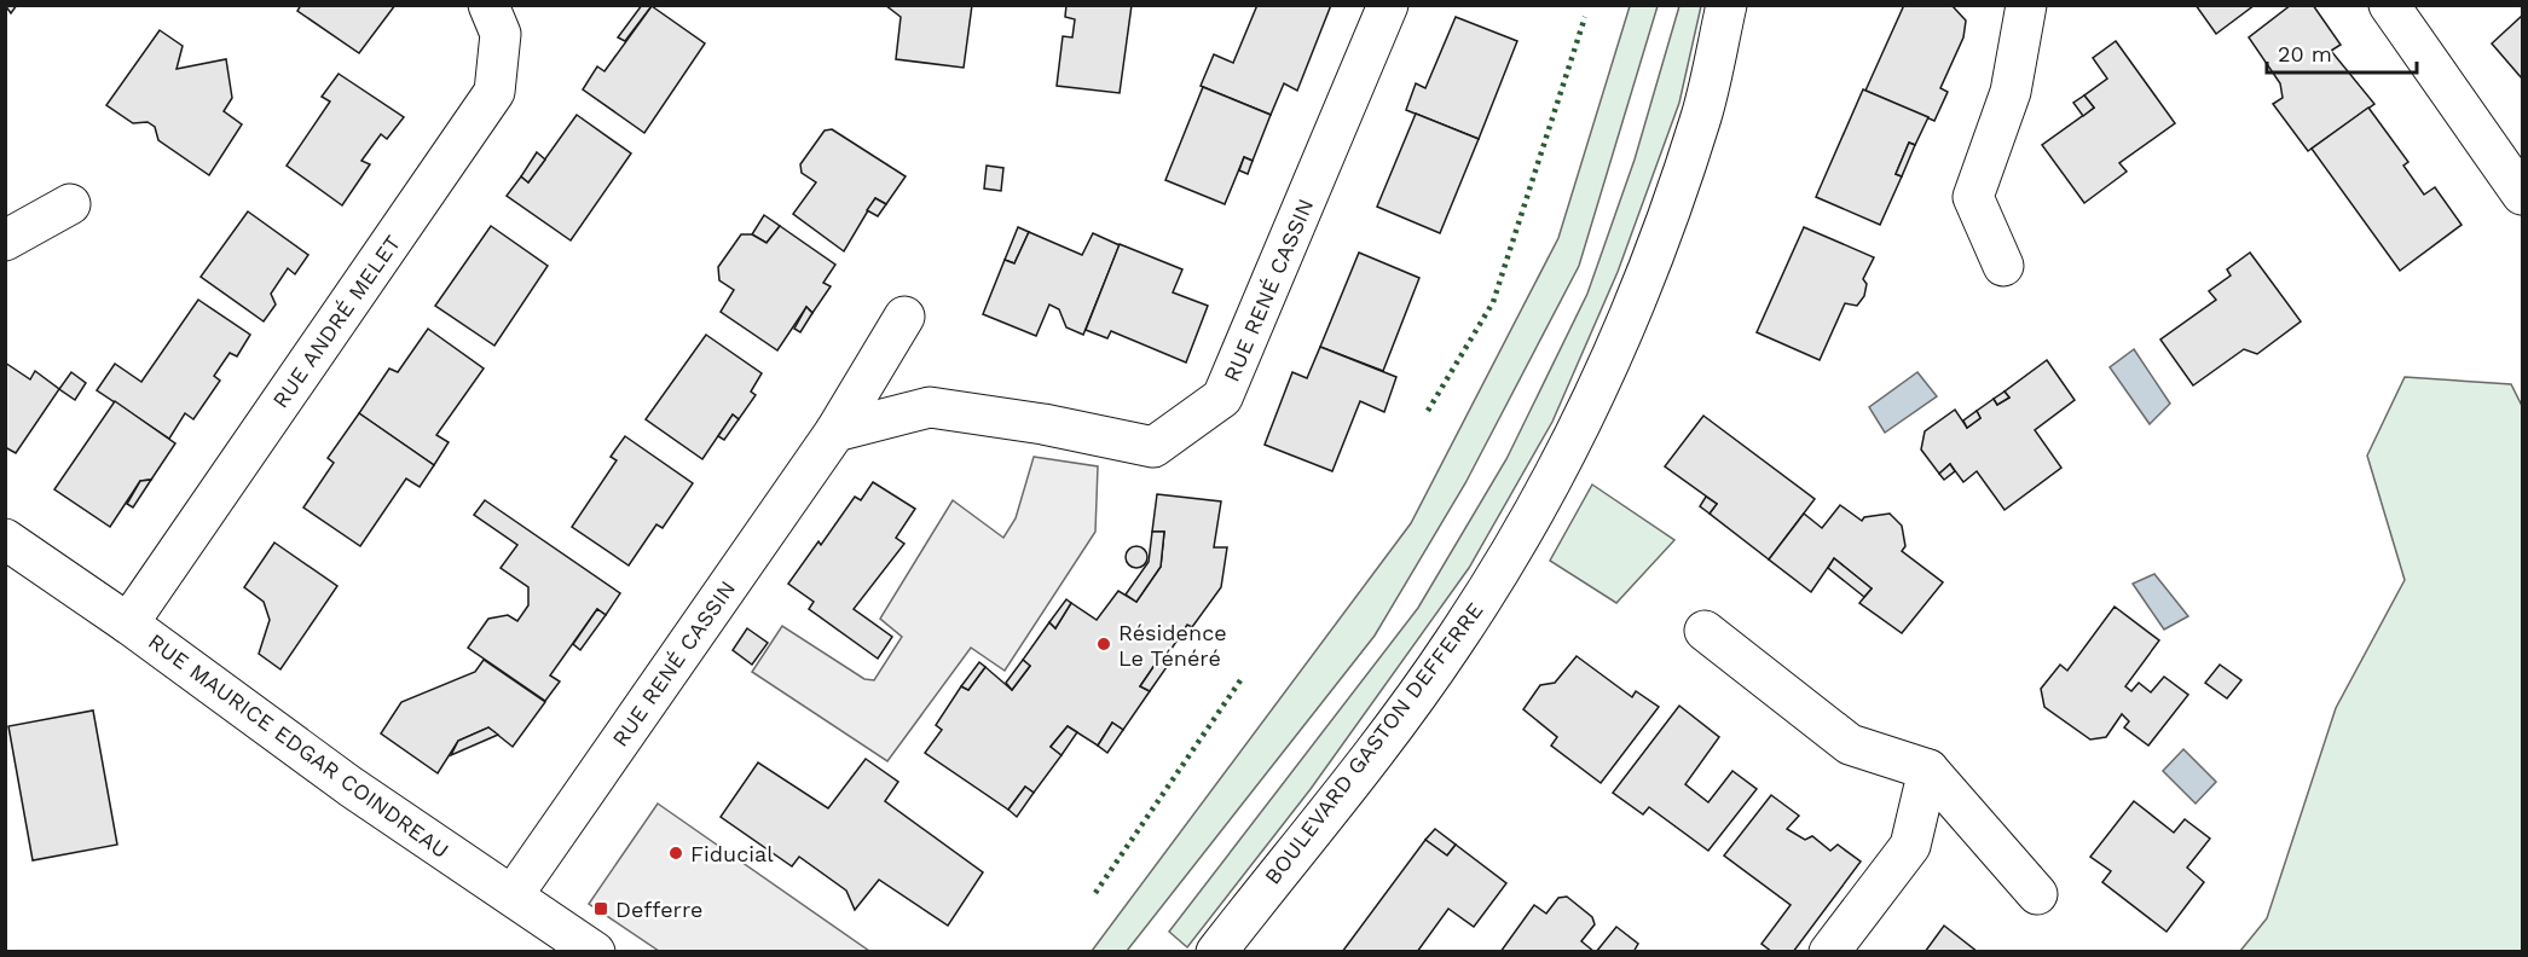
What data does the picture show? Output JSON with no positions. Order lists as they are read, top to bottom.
{
  "streets": {
    "street": [
      "RUE RENÉ CASSIN",
      "RUE ANDRÉ MELET",
      "BOULEVARD GASTON DEFFERRE",
      "RUE MAURICE EDGAR COINDREAU"
    ]
  },
  "crossings": [
    ["RUE RENÉ CASSIN", "RUE MAURICE EDGAR COINDREAU"],
    ["RUE ANDRÉ MELET", "RUE MAURICE EDGAR COINDREAU"]
  ],
  "places": {
    "other": ["Résidence Le Ténéré", "Fiducial"],
    "transit": ["Defferre"]
  },
  "scale_bar": "20 m"
}
